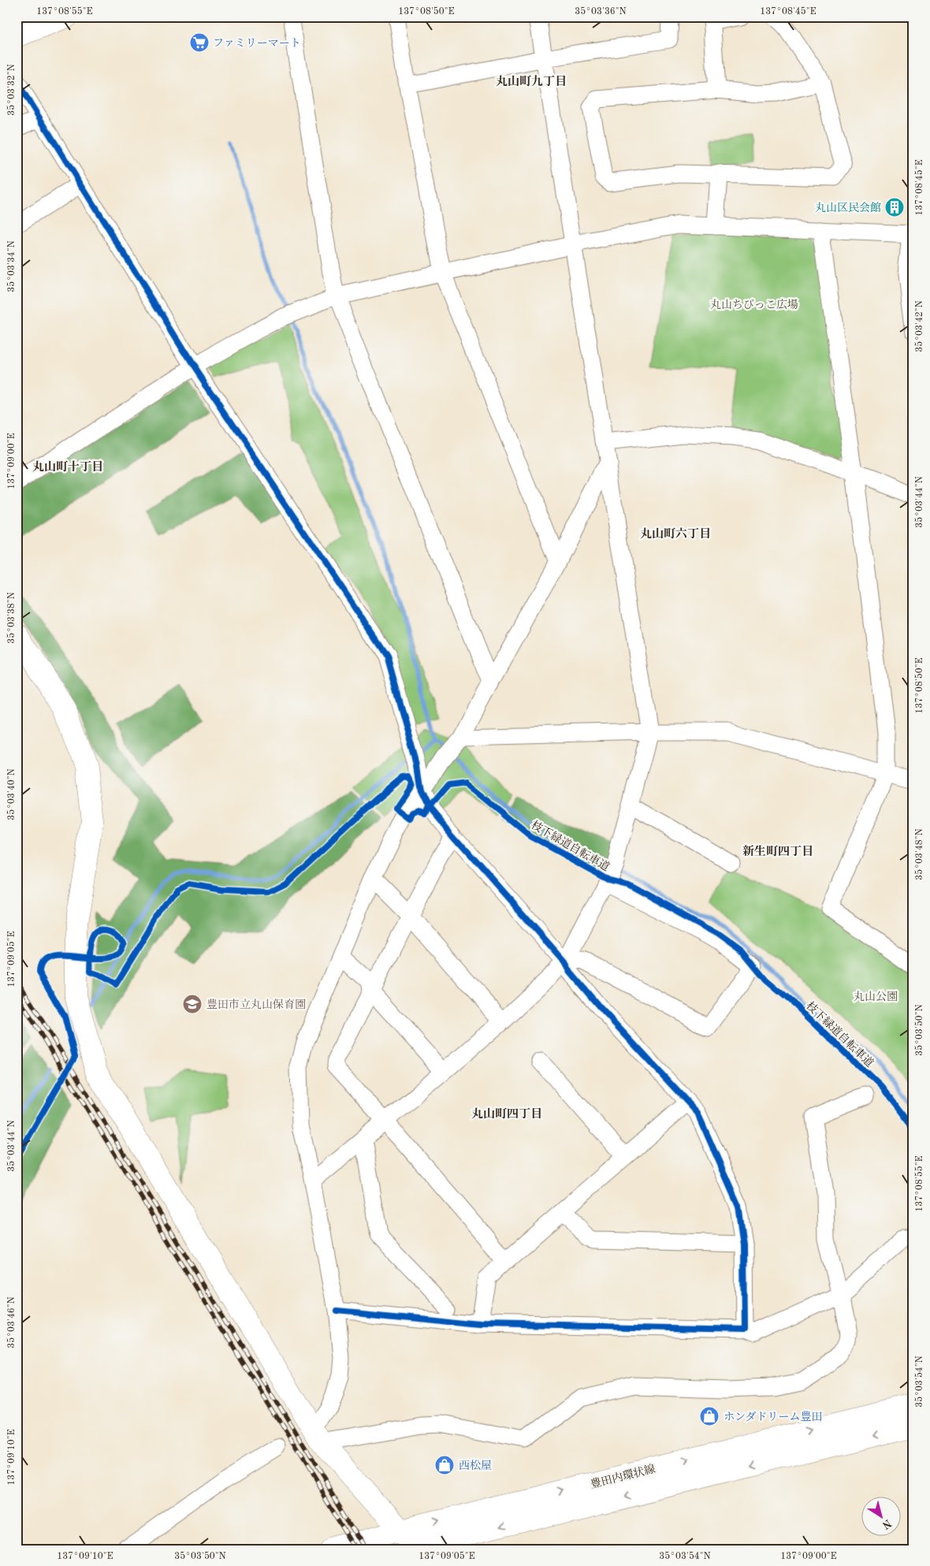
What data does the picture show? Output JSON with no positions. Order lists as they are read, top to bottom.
{
  "streets": {
    "street": ["豊田内環状線"],
    "cycle path": ["枝下緑道自転車道"]
  },
  "districts": [
    "丸山町九丁目",
    "丸山町十丁目",
    "丸山町六丁目",
    "新生町四丁目",
    "丸山町四丁目"
  ],
  "parks": ["丸山ちびっこ広場", "丸山公園"],
  "places": {
    "supermarket": ["ファミリーマート"],
    "building": ["丸山区民会館"],
    "school or university": ["豊田市立丸山保育園"],
    "shop": ["ホンダドリーム豊田", "西松屋"]
  },
  "north": "bottom right",
  "coordinates": [
    "137°08'55\"E",
    "137°08'50\"E",
    "35°03'36\"N",
    "137°08'45\"E",
    "35°03'32\"N",
    "35°03'34\"N",
    "35°03'42\"N",
    "137°09'00\"E",
    "35°03'44\"N",
    "35°03'38\"N",
    "35°03'40\"N",
    "35°03'48\"N",
    "137°09'05\"E",
    "35°03'50\"N",
    "35°03'46\"N",
    "35°03'54\"N",
    "137°09'10\"E"
  ]
}
